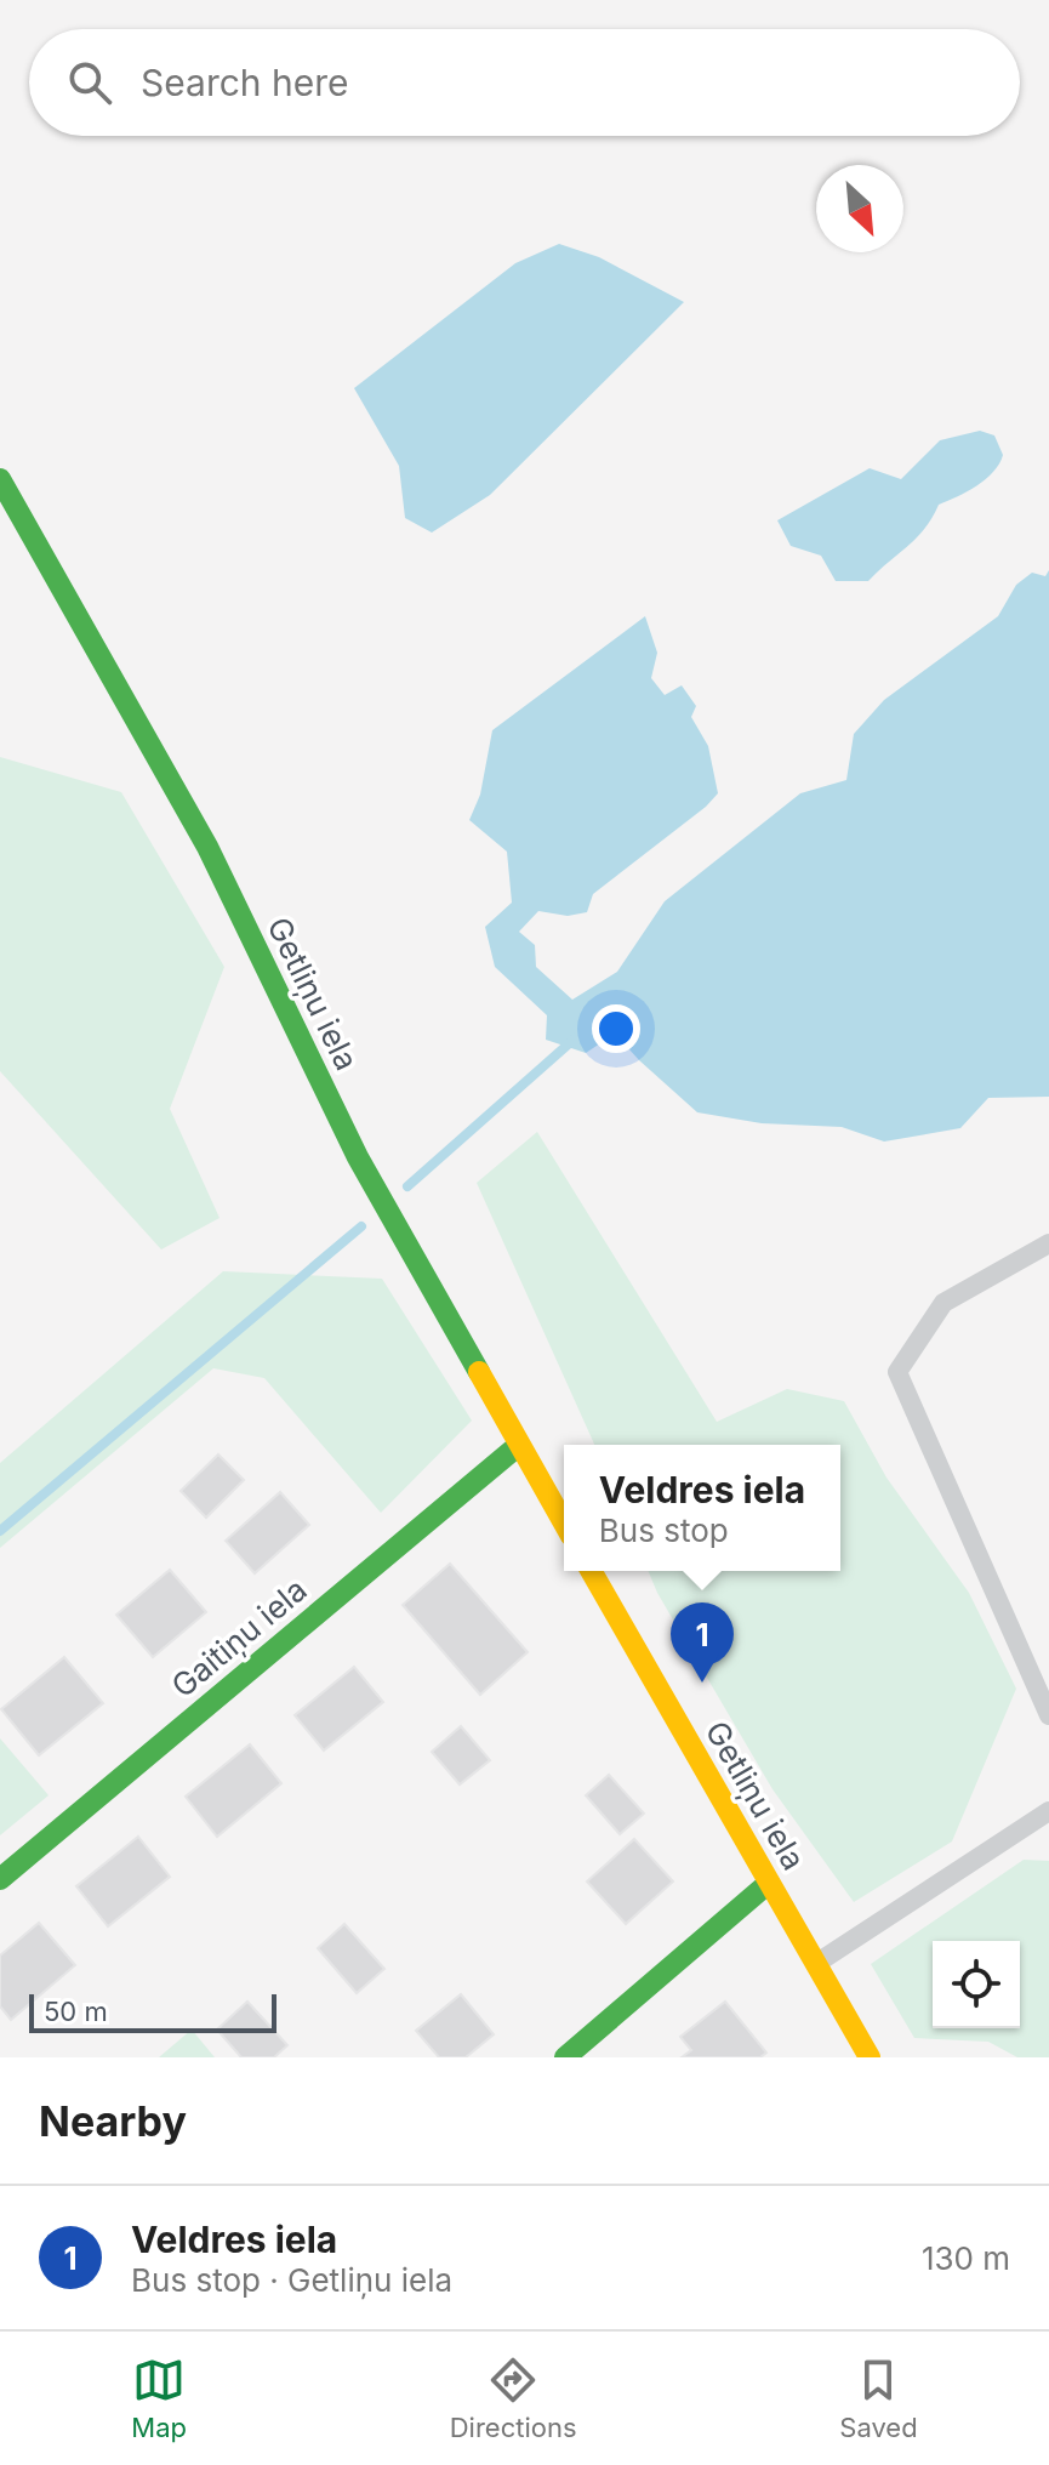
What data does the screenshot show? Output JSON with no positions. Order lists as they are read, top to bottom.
{
  "streets": {
    "street": ["Getliņu iela", "Gaitiņu iela"]
  },
  "crossings": [
    ["Getliņu iela", "Gaitiņu iela"]
  ],
  "scale_bar": "50 m",
  "north": "bottom right",
  "page": {
    "search": "Search here",
    "popup": ["Veldres iela", "Bus stop"],
    "pins": "1",
    "scale": "50 m",
    "heading": "Nearby",
    "list": [
      {
        "mark": "1",
        "name": "Veldres iela",
        "note": "Bus stop · Getliņu iela",
        "value": "130 m"
      }
    ],
    "nav": ["Map", "Directions", "Saved"]
  }
}
